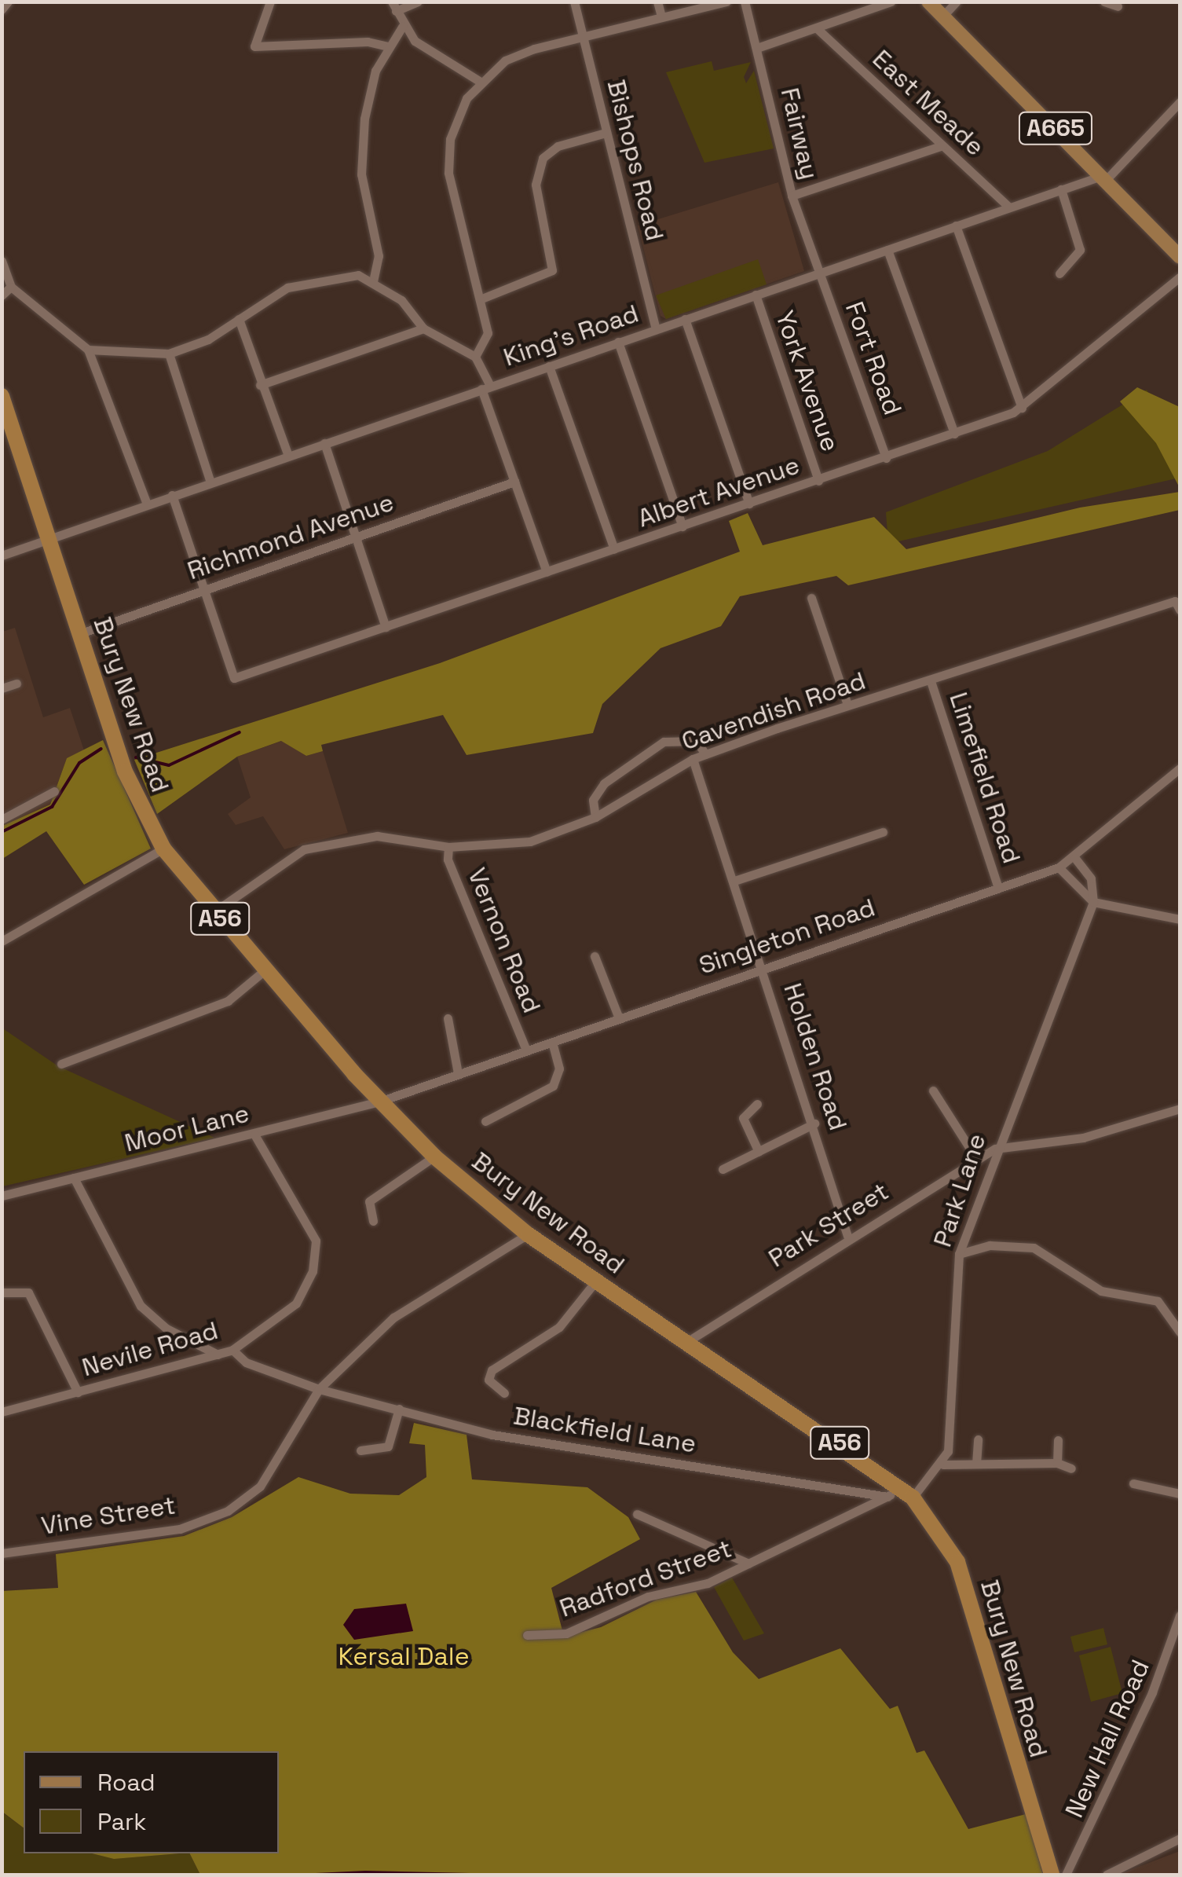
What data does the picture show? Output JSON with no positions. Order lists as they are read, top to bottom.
{
  "streets": {
    "highway": ["Bury New Road", "A56"],
    "main road": ["A665"],
    "street": [
      "East Meade",
      "Fairway",
      "Bishops Road",
      "King's Road",
      "Fort Road",
      "York Avenue",
      "Albert Avenue",
      "Richmond Avenue",
      "Cavendish Road",
      "Limefield Road",
      "Singleton Road",
      "Vernon Road",
      "Holden Road",
      "Moor Lane",
      "Park Lane",
      "Park Street",
      "Nevile Road",
      "Blackfield Lane",
      "Vine Street",
      "Radford Street",
      "New Hall Road"
    ]
  },
  "crossings": [
    ["East Meade", "King's Road"],
    ["A665", "King's Road"],
    ["Fairway", "King's Road"],
    ["Fairway", "Fort Road"],
    ["Bishops Road", "King's Road"],
    ["King's Road", "Fort Road"],
    ["King's Road", "York Avenue"],
    ["King's Road", "Bury New Road"],
    ["Fort Road", "Albert Avenue"],
    ["York Avenue", "Albert Avenue"],
    ["Albert Avenue", "Richmond Avenue"],
    ["Richmond Avenue", "Bury New Road"],
    ["Bury New Road", "Cavendish Road"],
    ["Bury New Road", "Singleton Road"],
    ["Bury New Road", "Moor Lane"],
    ["Bury New Road", "Park Street"],
    ["Bury New Road", "Vine Street"],
    ["Bury New Road", "Radford Street"],
    ["Cavendish Road", "Limefield Road"],
    ["Cavendish Road", "Vernon Road"],
    ["Cavendish Road", "Holden Road"],
    ["Limefield Road", "Singleton Road"],
    ["Singleton Road", "Vernon Road"],
    ["Singleton Road", "Holden Road"],
    ["Singleton Road", "Moor Lane"],
    ["Holden Road", "Park Street"],
    ["Moor Lane", "Nevile Road"],
    ["Park Lane", "Park Street"],
    ["Nevile Road", "Blackfield Lane"],
    ["Blackfield Lane", "Vine Street"],
    ["Blackfield Lane", "Radford Street"]
  ],
  "parks": ["Kersal Dale"],
  "legend": ["Road", "Park"]
}
